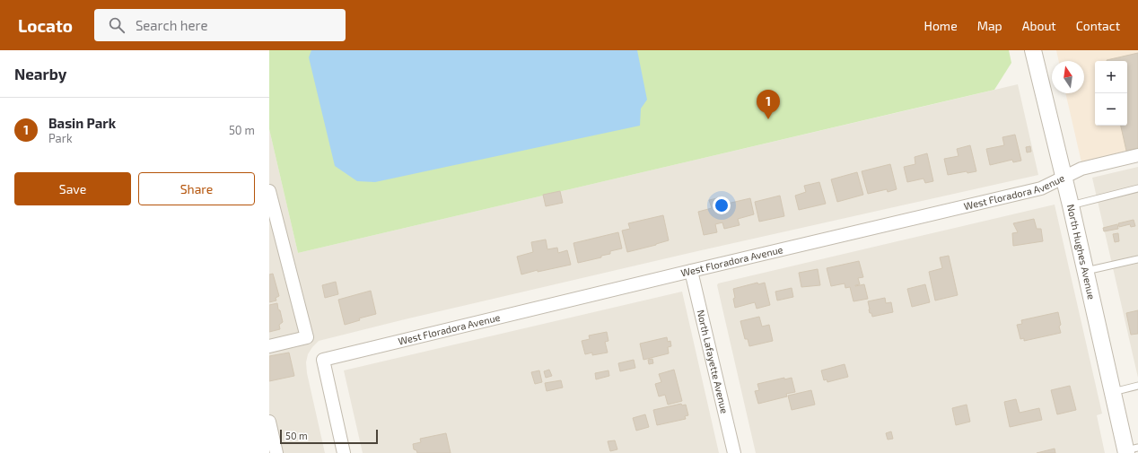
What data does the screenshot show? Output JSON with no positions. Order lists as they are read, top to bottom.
{
  "streets": {
    "street": ["West Floradora Avenue", "North Hughes Avenue", "North Lafayette Avenue"]
  },
  "crossings": [
    ["West Floradora Avenue", "North Hughes Avenue"],
    ["West Floradora Avenue", "North Lafayette Avenue"]
  ],
  "scale_bar": "50 m",
  "north": "top",
  "page": {
    "header": "Locato",
    "search": "Search here",
    "nav": [
      "Home",
      "Map",
      "About",
      "Contact"
    ],
    "heading": "Nearby",
    "map_buttons": ["+", "−"],
    "pins": "1",
    "list": [
      {
        "mark": "1",
        "name": "Basin Park",
        "note": "Park",
        "value": "50 m"
      }
    ],
    "buttons": ["Save", "Share"],
    "scale": "50 m"
  }
}
